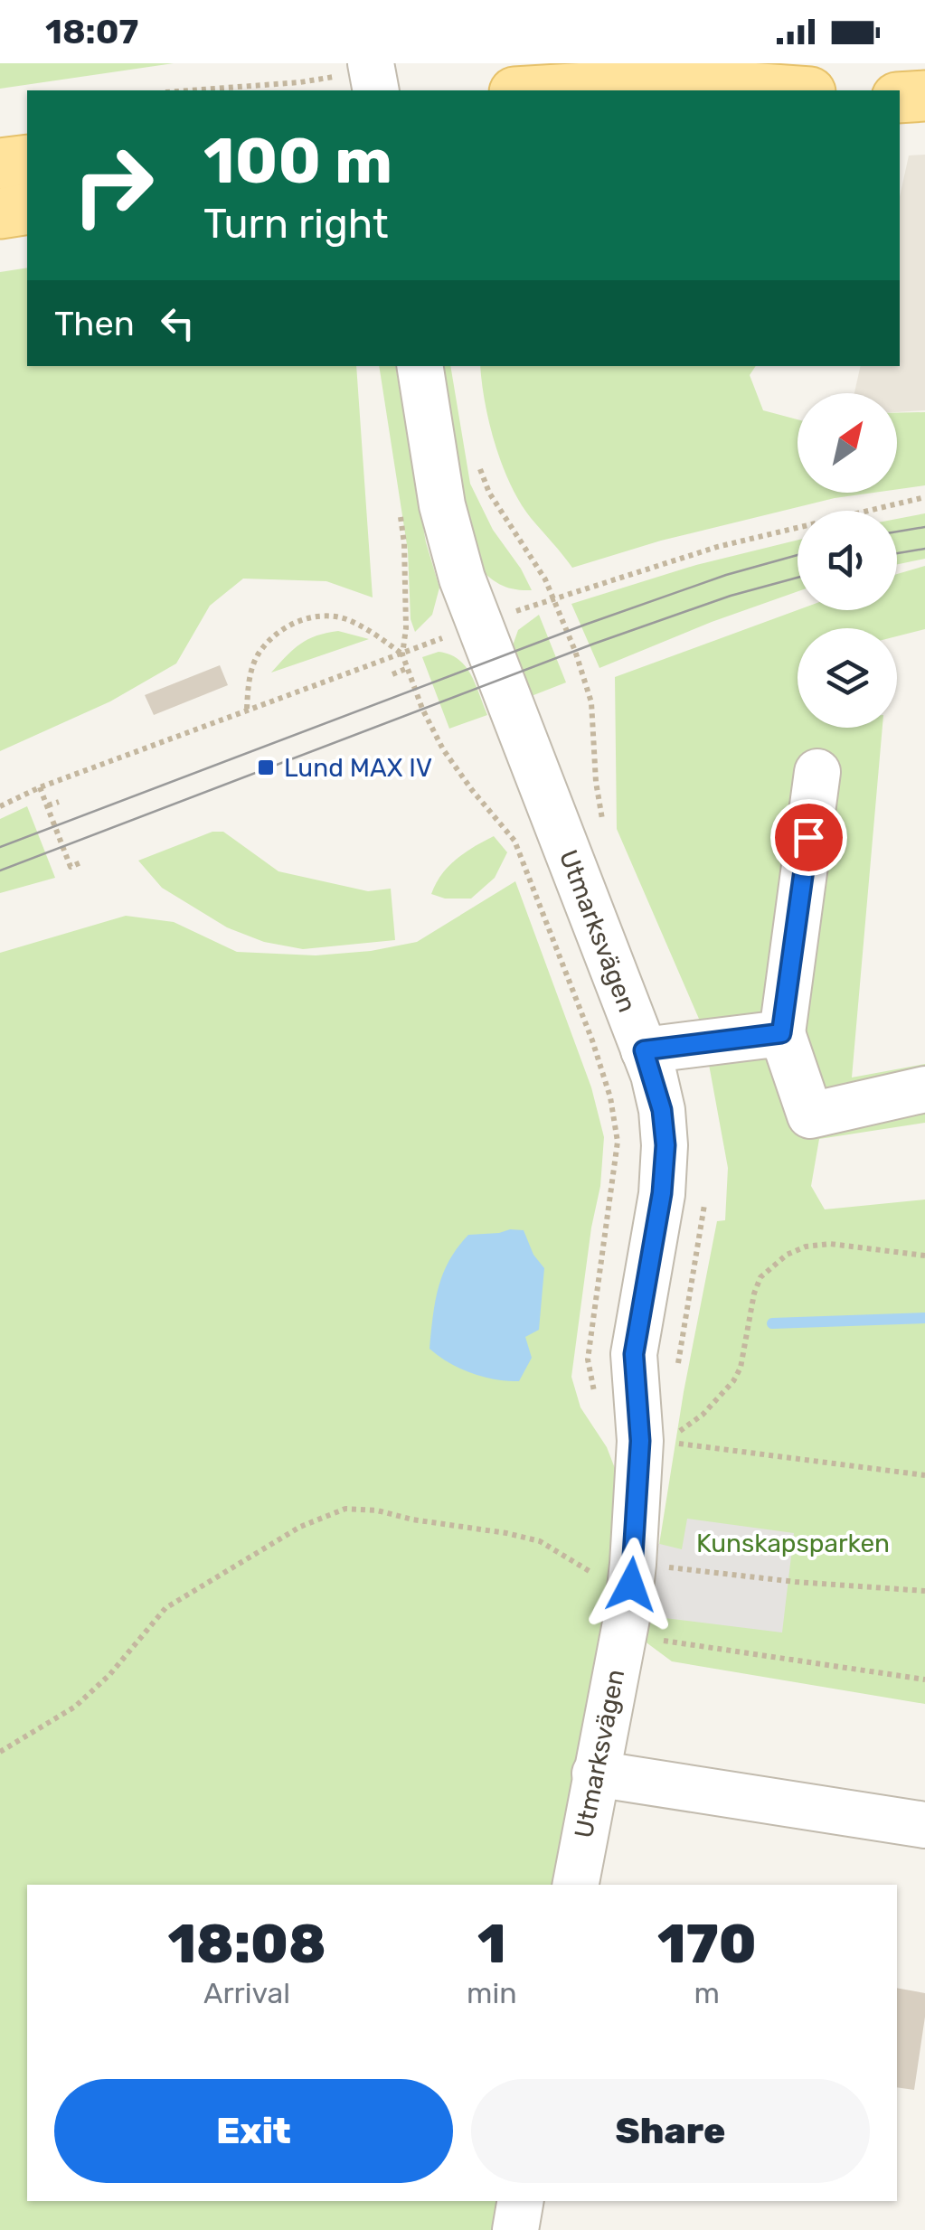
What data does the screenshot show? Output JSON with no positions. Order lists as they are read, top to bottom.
{
  "streets": {
    "street": ["Utmarksvägen"]
  },
  "parks": ["Kunskapsparken"],
  "places": {
    "transit": ["Lund MAX IV"]
  },
  "north": "top right",
  "page": {
    "status": "18:07",
    "turn": ["100 m", "Turn right"],
    "then": "Then",
    "eta": [
      "18:08",
      "Arrival",
      "1",
      "min",
      "170",
      "m"
    ],
    "buttons": ["Exit", "Share"]
  }
}
